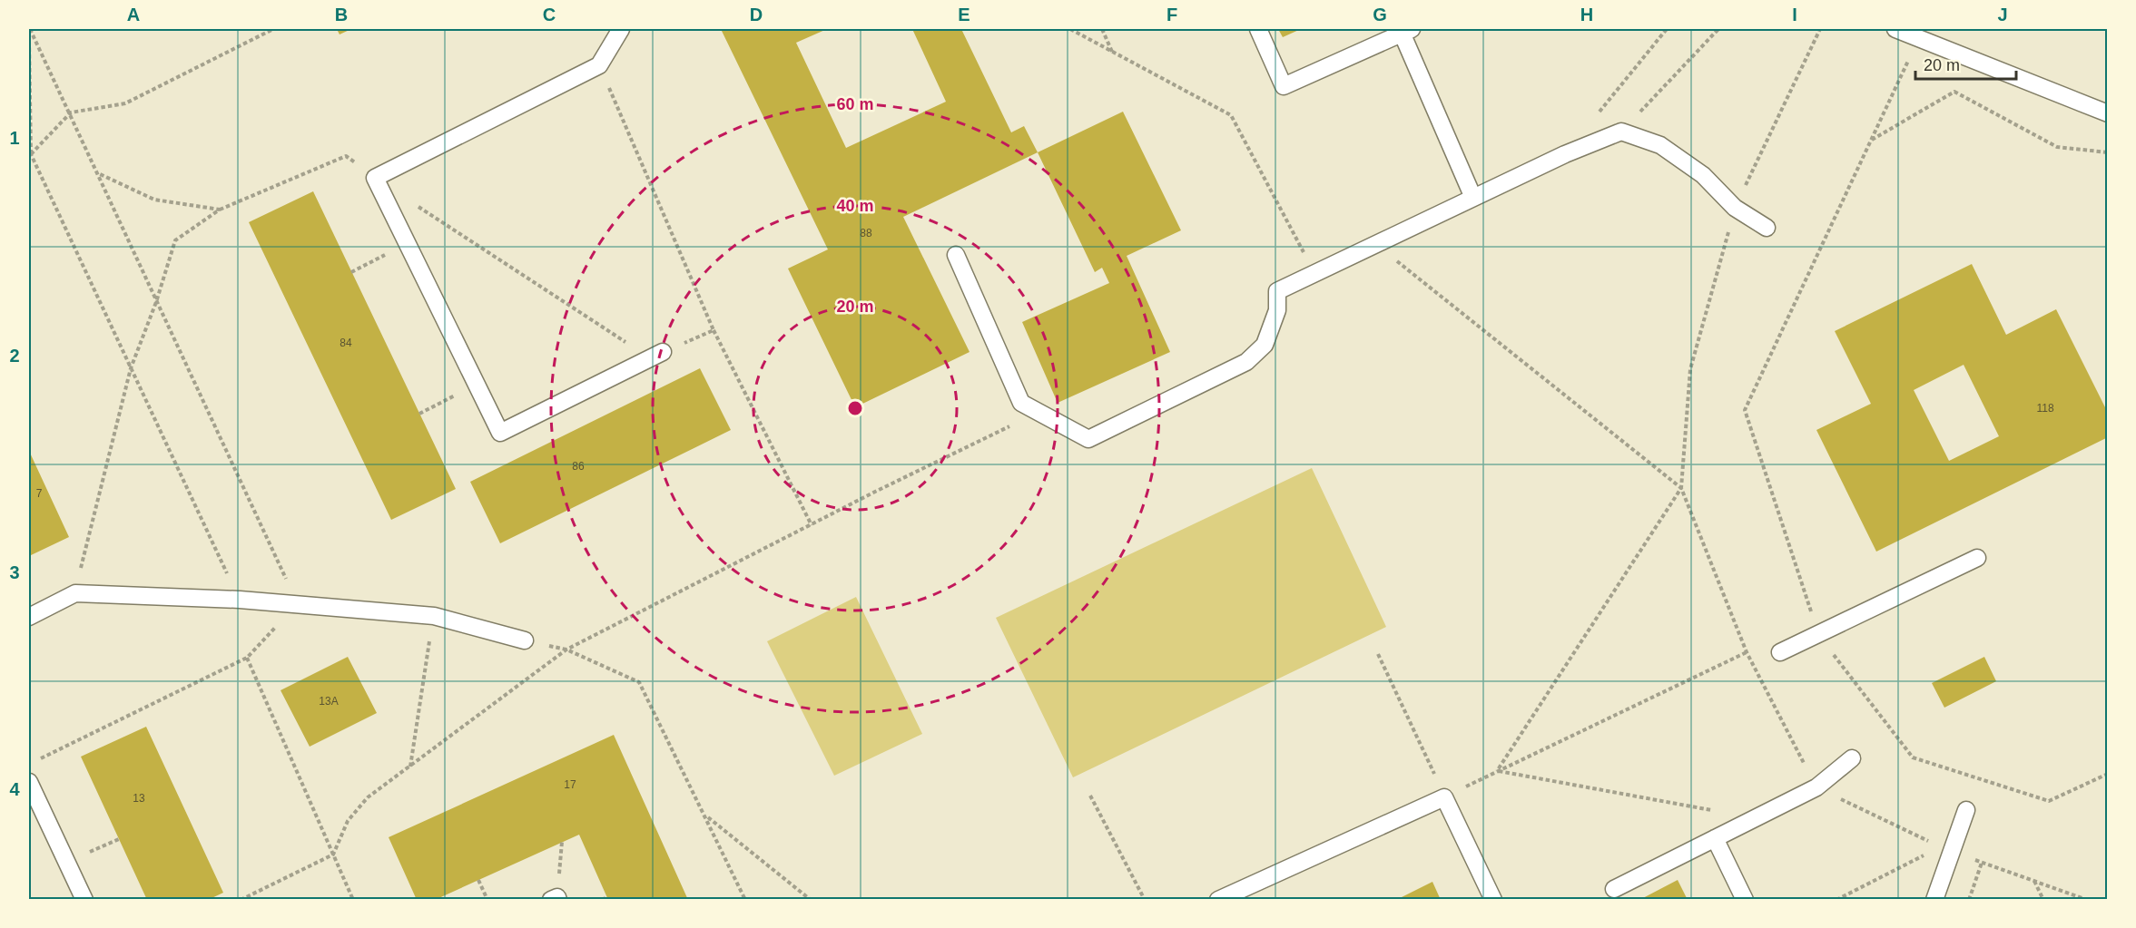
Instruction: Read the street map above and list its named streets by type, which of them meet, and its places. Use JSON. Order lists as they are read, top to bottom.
{
  "house_numbers": [
    "88",
    "84",
    "118",
    "86",
    "7",
    "13А",
    "17",
    "13"
  ],
  "scale_bar": "20 m",
  "grid": {
    "columns": [
      "A",
      "B",
      "C",
      "D",
      "E",
      "F",
      "G",
      "H",
      "I",
      "J"
    ],
    "rows": [
      "1",
      "2",
      "3",
      "4"
    ]
  },
  "rings": ["60 m", "40 m", "20 m"]
}
